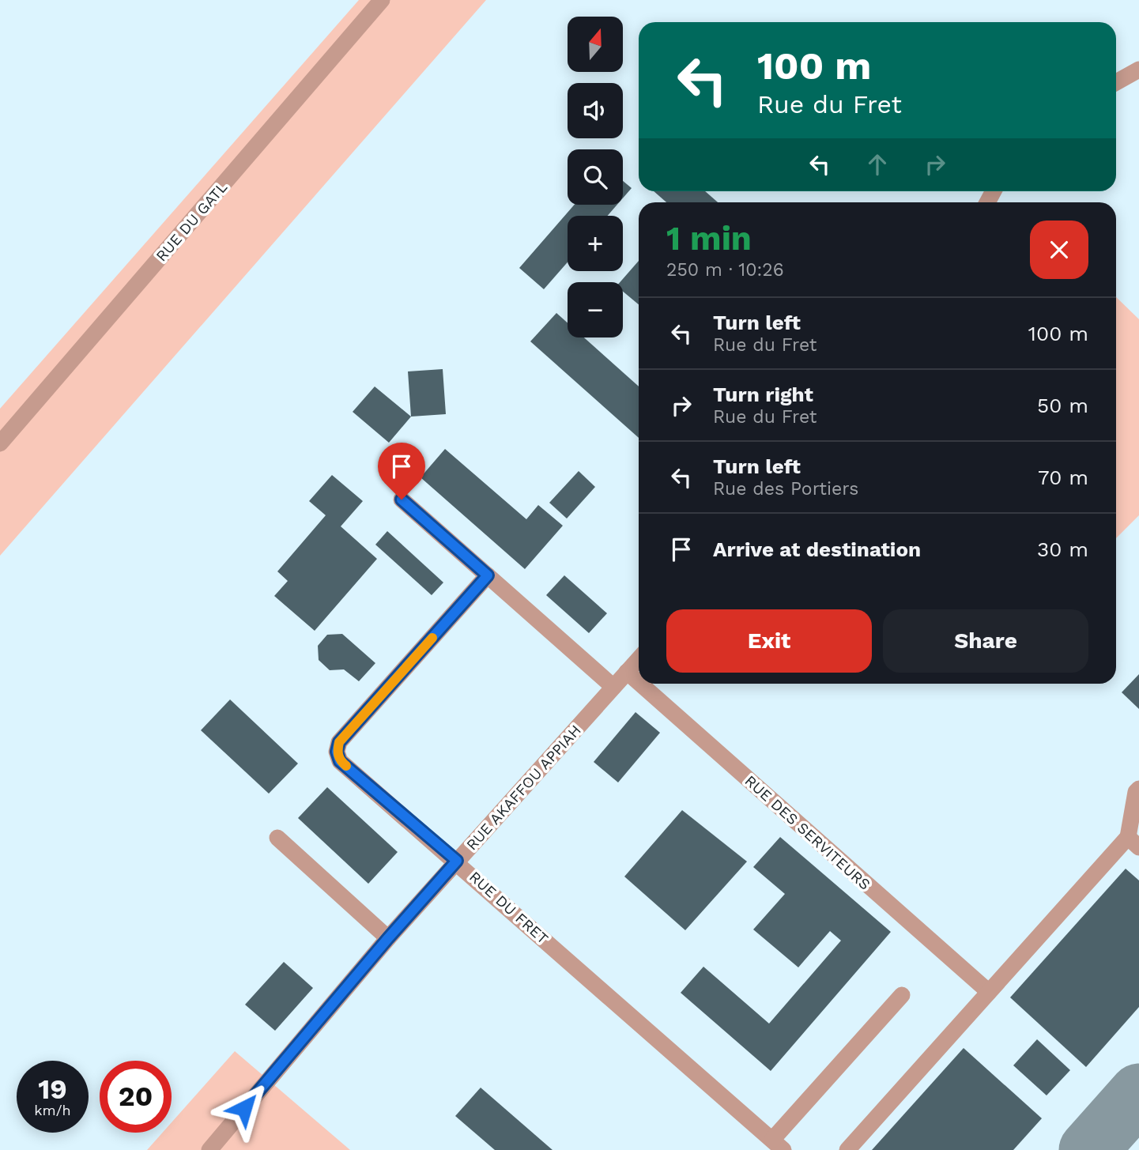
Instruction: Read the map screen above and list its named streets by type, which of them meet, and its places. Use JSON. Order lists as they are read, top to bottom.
{
  "streets": {
    "lane": [
      "RUE DU GATL",
      "RUE AKAFFOU APPIAH",
      "RUE DES SERVITEURS",
      "RUE DU FRET"
    ]
  },
  "crossings": [
    ["RUE AKAFFOU APPIAH", "RUE DES SERVITEURS"],
    ["RUE AKAFFOU APPIAH", "RUE DU FRET"]
  ],
  "north": "top",
  "page": {
    "map_buttons": ["+", "−"],
    "turn": ["100 m", "Rue du Fret"],
    "heading": ["1 min", "250 m · 10:26"],
    "list": [
      {
        "name": "Turn left",
        "note": "Rue du Fret",
        "value": "100 m"
      },
      {
        "name": "Turn right",
        "note": "Rue du Fret",
        "value": "50 m"
      },
      {
        "name": "Turn left",
        "note": "Rue des Portiers",
        "value": "70 m"
      },
      {
        "name": "Arrive at destination",
        "value": "30 m"
      }
    ],
    "buttons": ["Exit", "Share"],
    "speed": "19 km/h",
    "limit": "20"
  }
}
